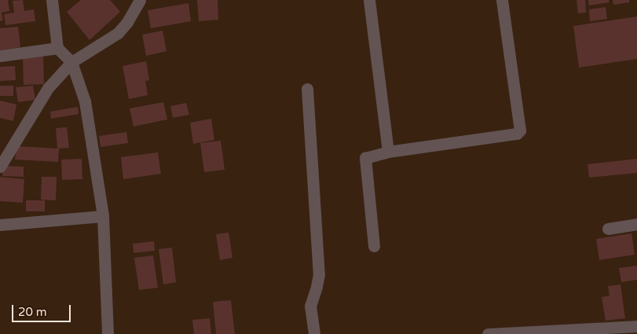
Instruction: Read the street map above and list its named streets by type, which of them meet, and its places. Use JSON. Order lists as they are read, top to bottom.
{
  "scale_bar": "20 m"
}
